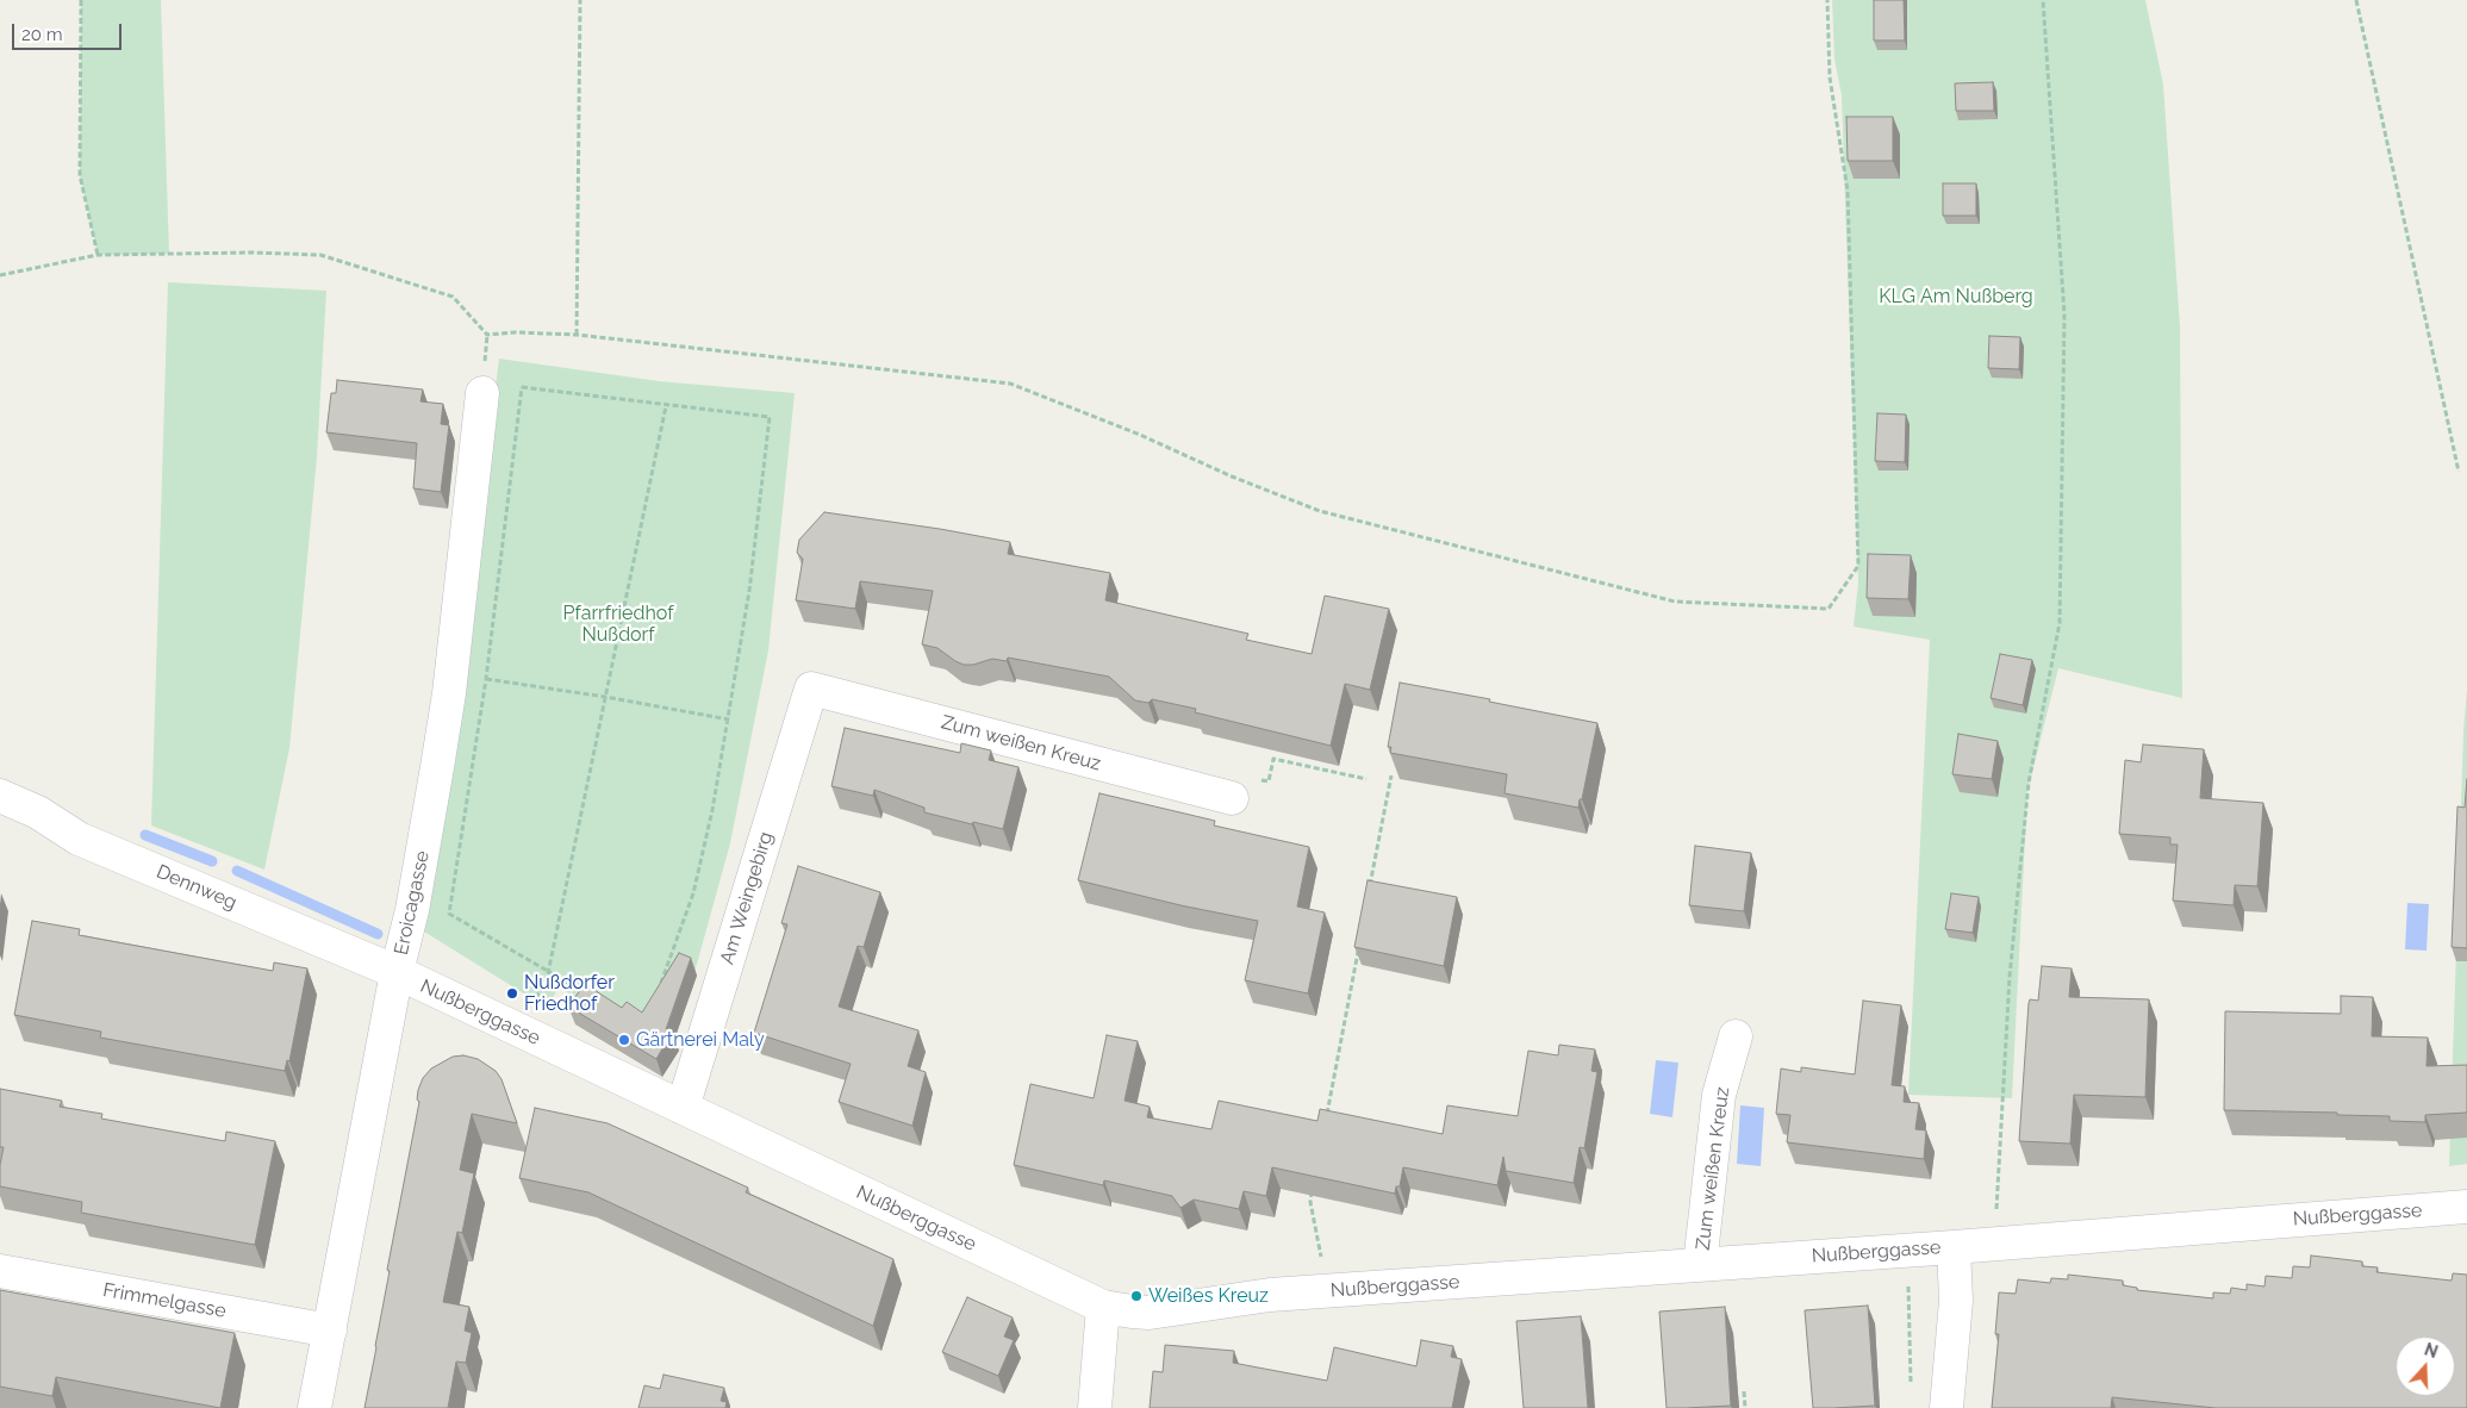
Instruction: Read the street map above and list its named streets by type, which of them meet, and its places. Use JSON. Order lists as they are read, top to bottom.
{
  "streets": {
    "street": [
      "Zum weißen Kreuz",
      "Dennweg",
      "Am Weingebirg",
      "Eroicagasse",
      "Nußberggasse",
      "Frimmelgasse"
    ]
  },
  "crossings": [
    ["Zum weißen Kreuz", "Am Weingebirg"],
    ["Zum weißen Kreuz", "Nußberggasse"],
    ["Dennweg", "Eroicagasse"],
    ["Dennweg", "Nußberggasse"],
    ["Am Weingebirg", "Nußberggasse"],
    ["Eroicagasse", "Nußberggasse"],
    ["Eroicagasse", "Frimmelgasse"]
  ],
  "parks": ["KLG Am Nußberg", "Pfarrfriedhof Nußdorf"],
  "places": ["Nußdorfer Friedhof", "Gärtnerei Maly", "Weißes Kreuz"],
  "scale_bar": "20 m",
  "north": "top"
}
